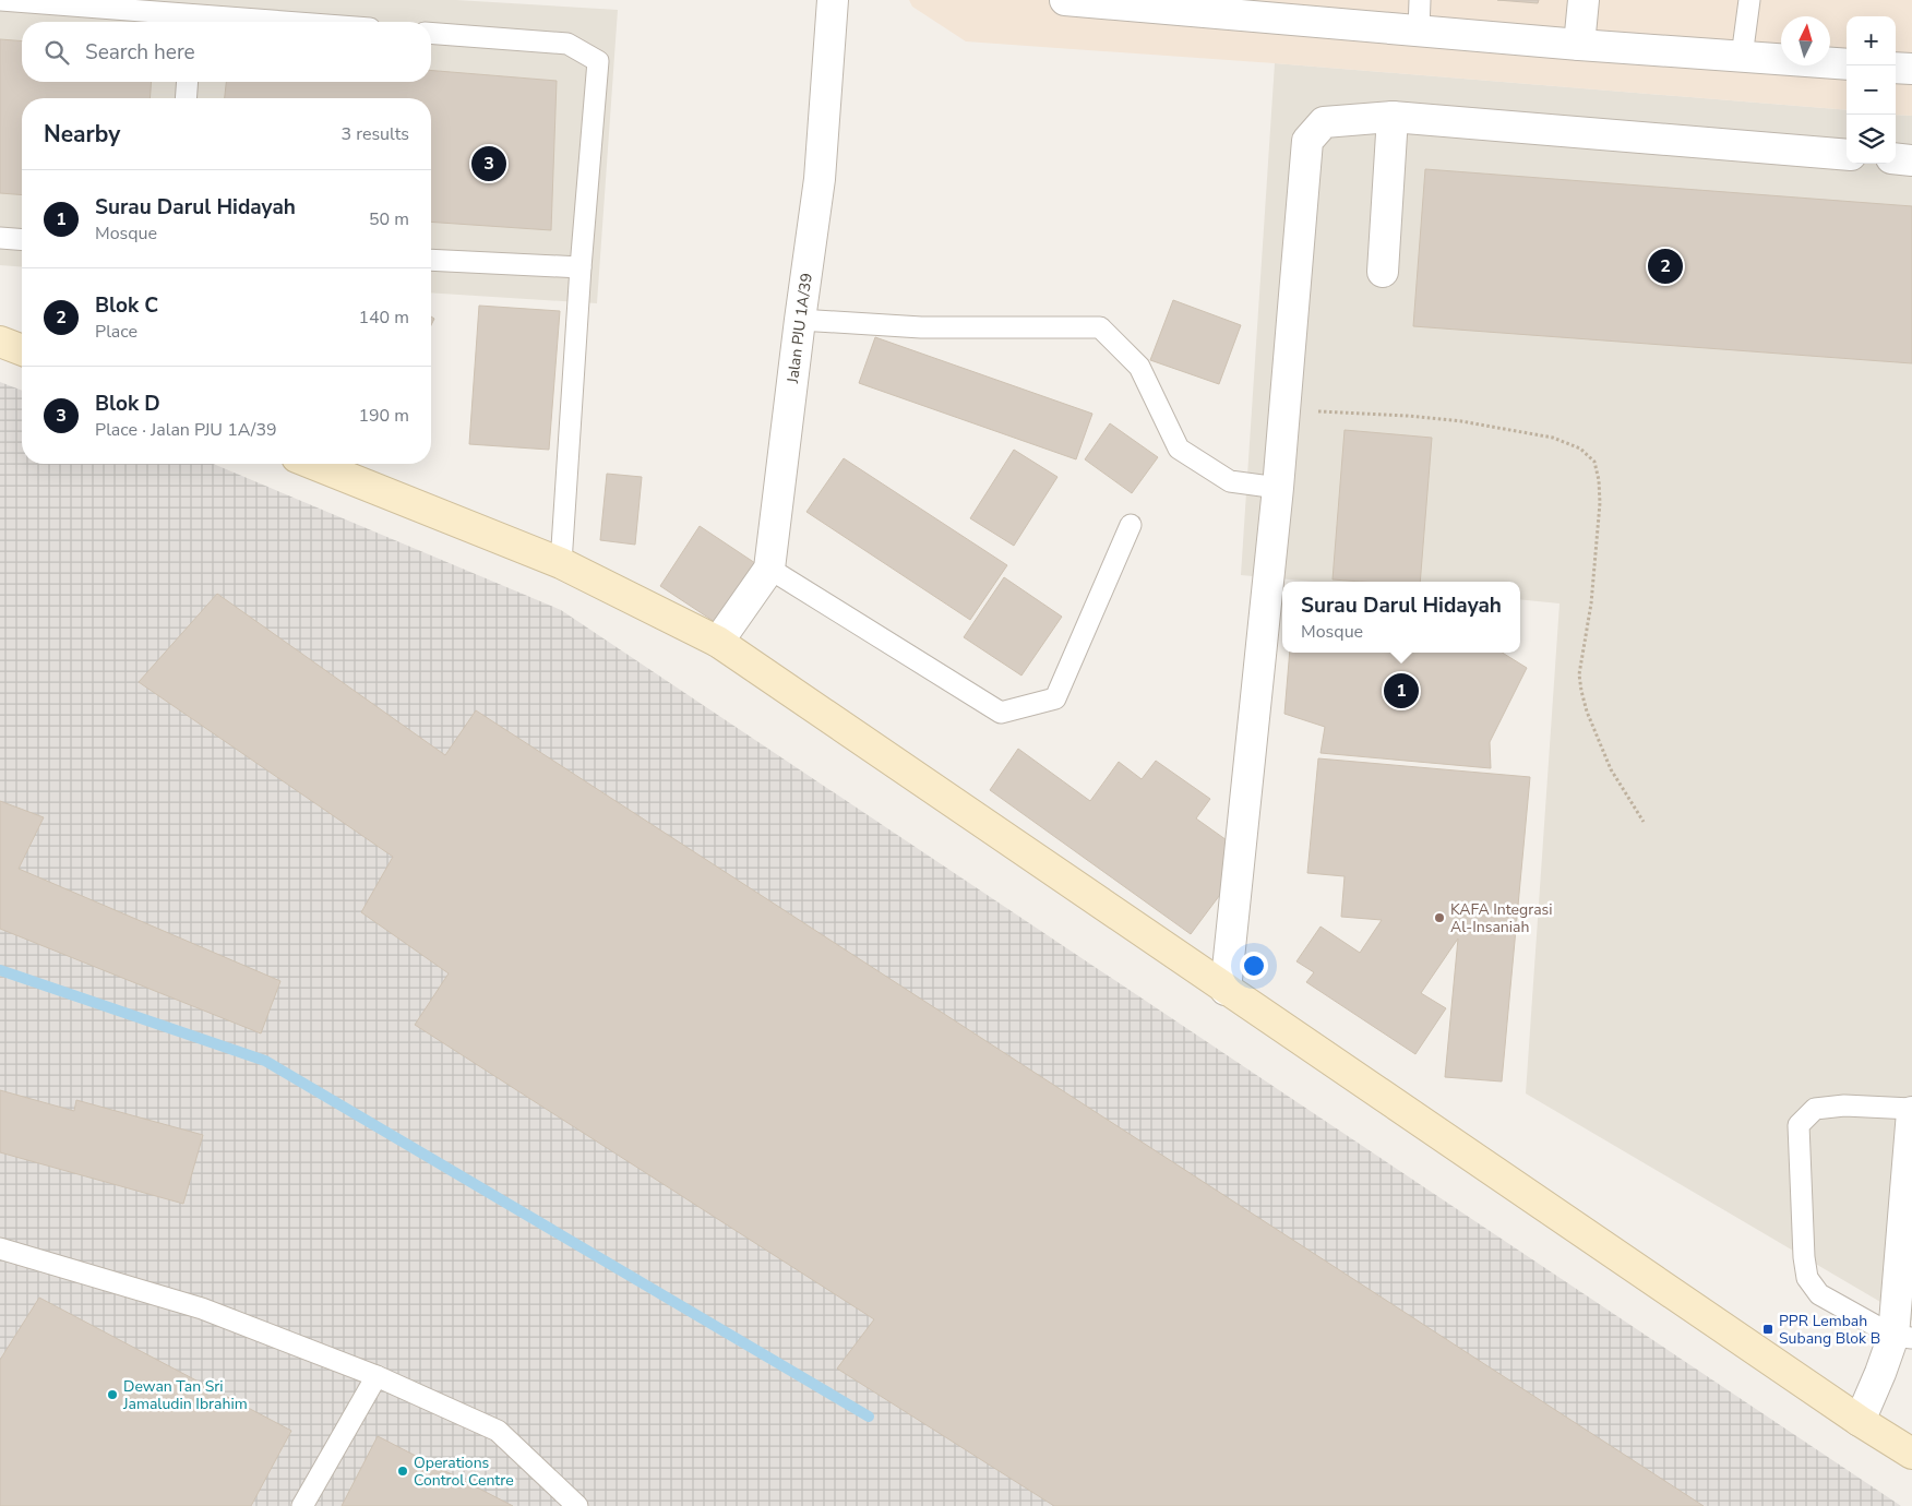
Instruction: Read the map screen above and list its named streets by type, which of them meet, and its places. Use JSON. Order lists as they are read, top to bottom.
{
  "streets": {
    "street": ["Jalan PJU 1A/39"]
  },
  "places": {
    "other": ["KAFA Integrasi Al-Insaniah", "Dewan Tan Sri Jamaludin Ibrahim", "Operations Control Centre"],
    "transit": ["PPR Lembah Subang Blok B"]
  },
  "north": "top",
  "page": {
    "map_buttons": ["+", "−"],
    "search": "Search here",
    "heading": ["Nearby", "3 results"],
    "pins": ["3", "2", "1"],
    "list": [
      {
        "mark": "1",
        "name": "Surau Darul Hidayah",
        "note": "Mosque",
        "value": "50 m"
      },
      {
        "mark": "2",
        "name": "Blok C",
        "note": "Place",
        "value": "140 m"
      },
      {
        "mark": "3",
        "name": "Blok D",
        "note": "Place · Jalan PJU 1A/39",
        "value": "190 m"
      }
    ],
    "popup": ["Surau Darul Hidayah", "Mosque"]
  }
}
